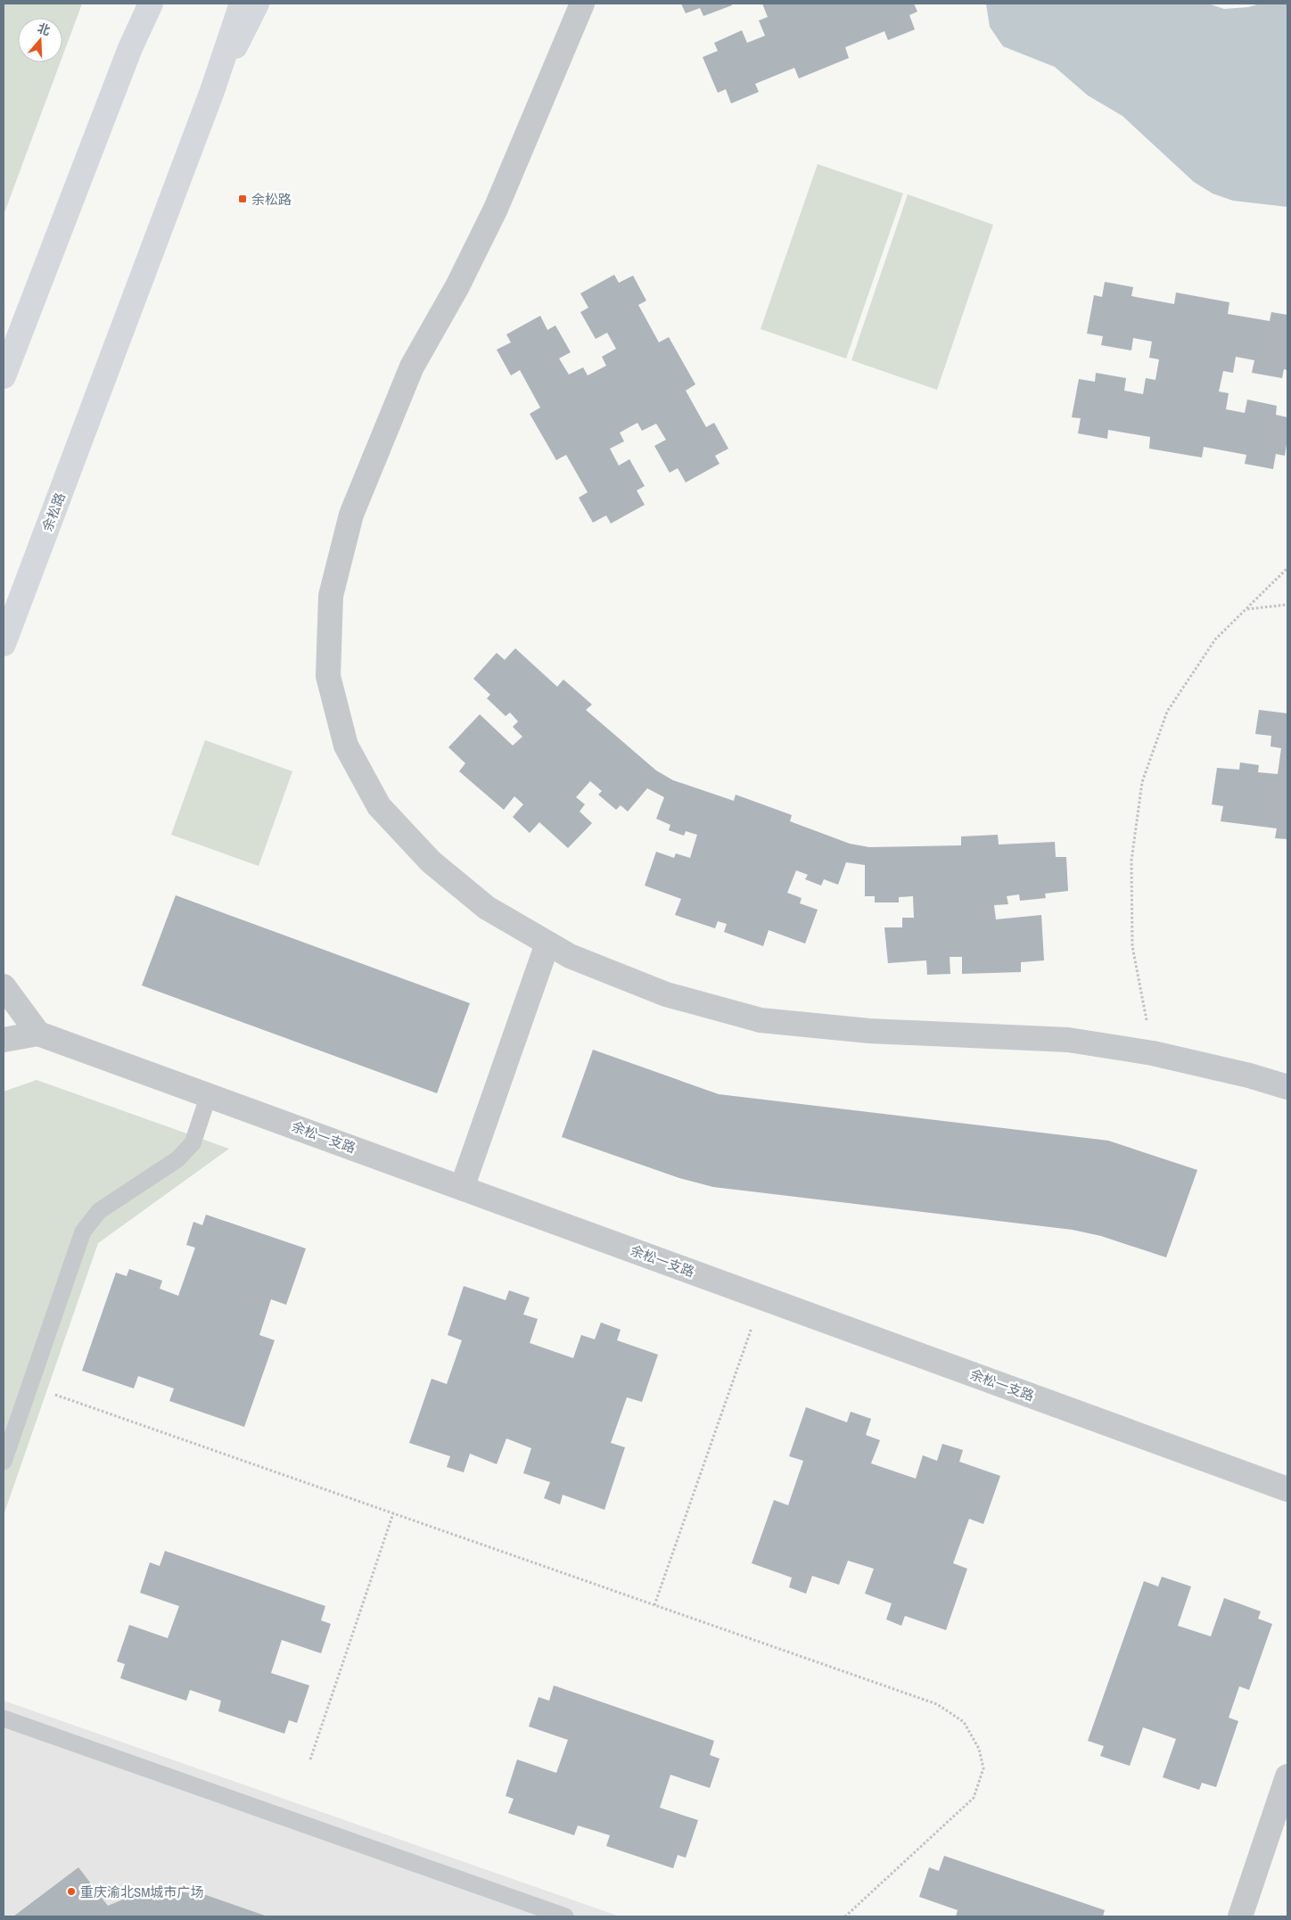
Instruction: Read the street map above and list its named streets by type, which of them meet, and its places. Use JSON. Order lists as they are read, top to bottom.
{
  "streets": {
    "main road": ["余松路"],
    "street": ["余松一支路"]
  },
  "places": {
    "transit": ["余松路"],
    "other": ["重庆渝北SM城市广场"]
  },
  "north": "top"
}
